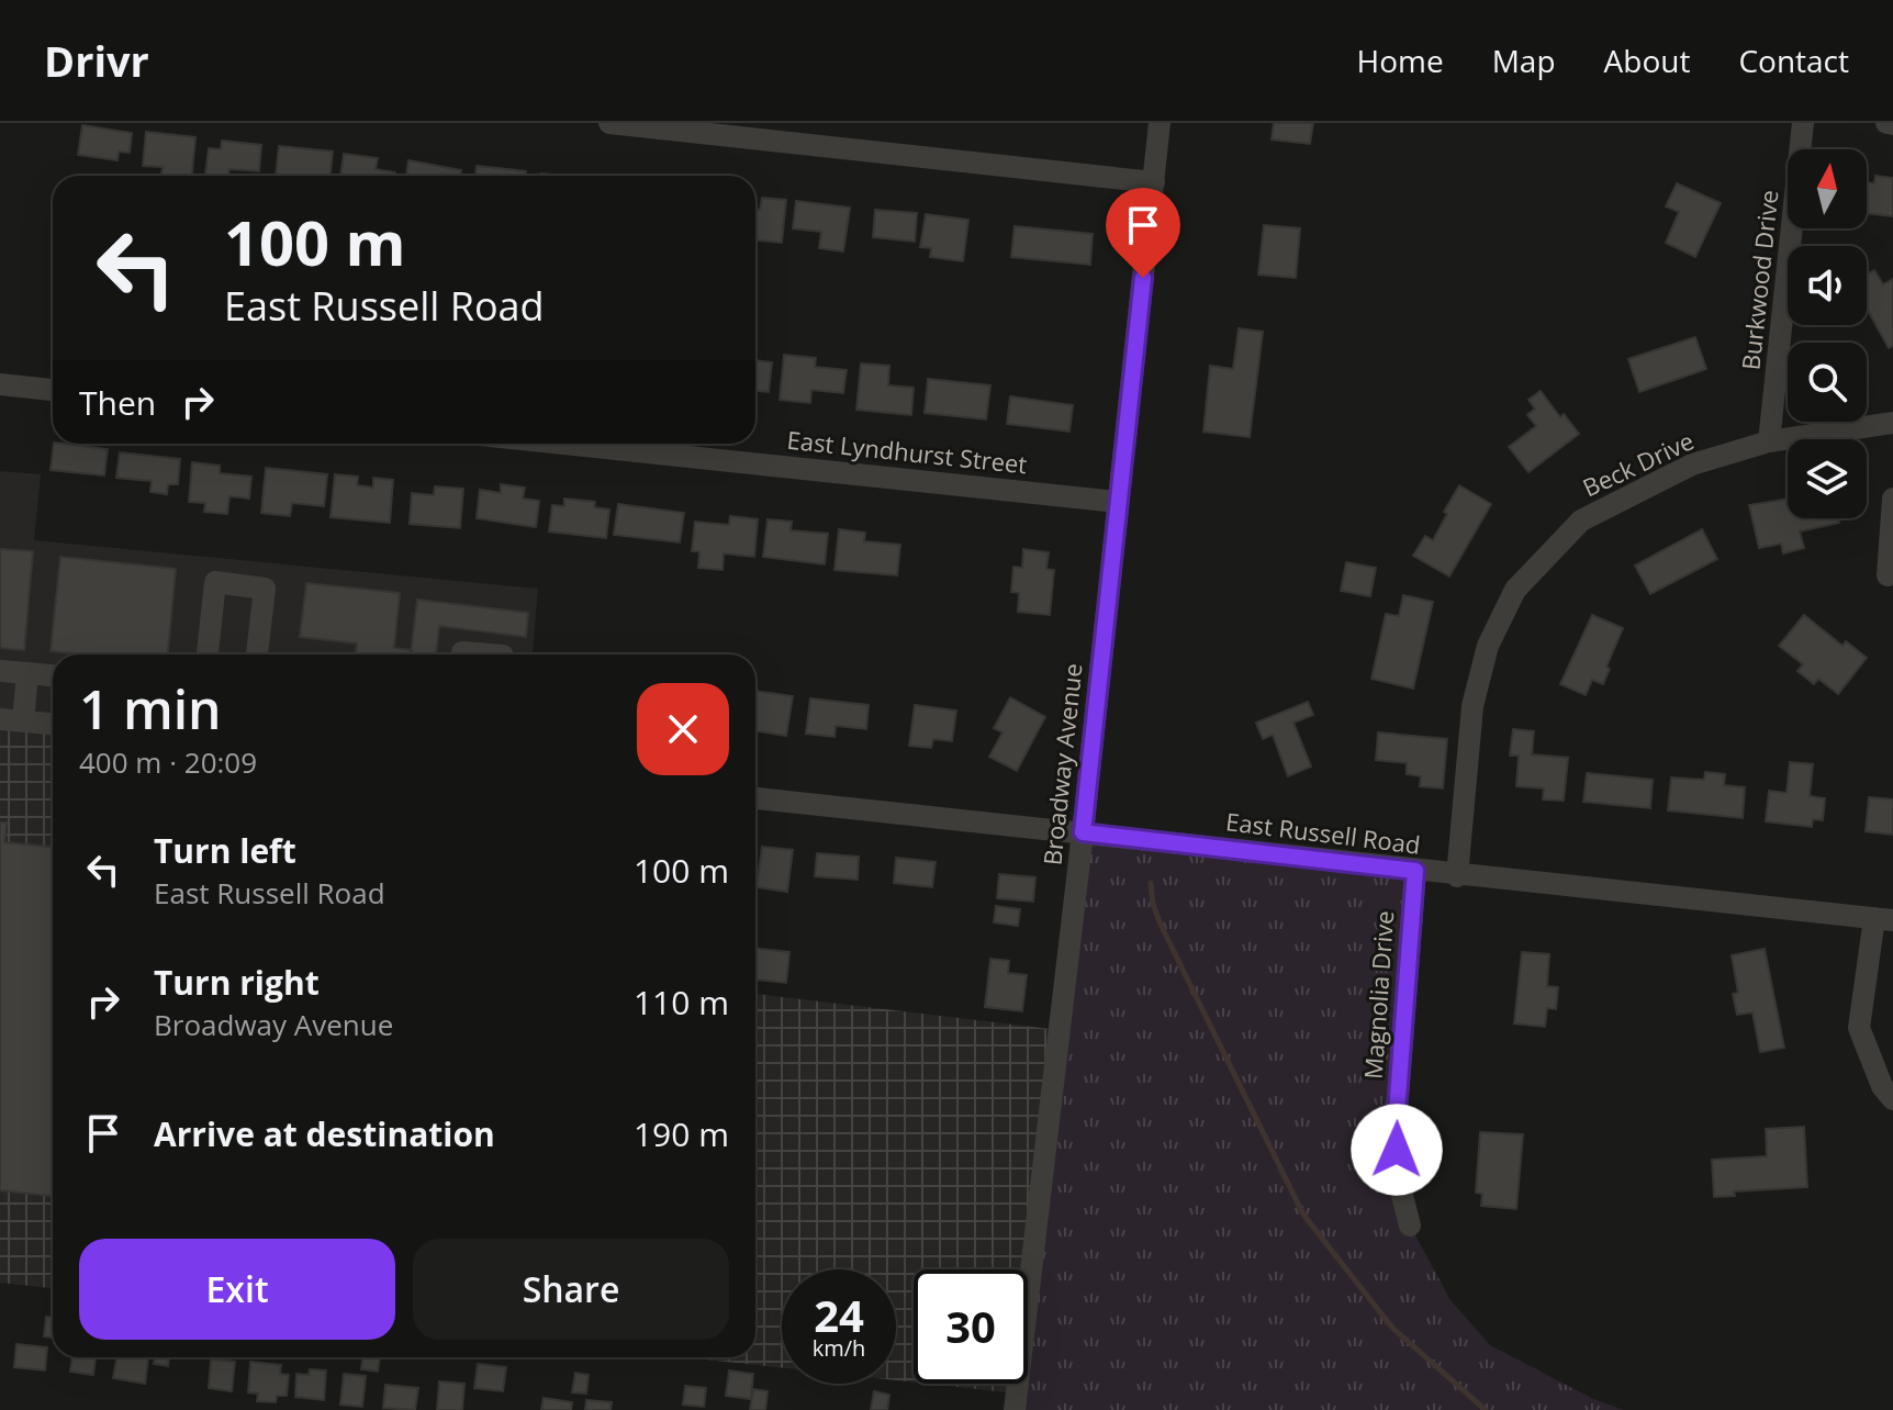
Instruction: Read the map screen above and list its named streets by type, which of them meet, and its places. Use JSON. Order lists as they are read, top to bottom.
{
  "streets": {
    "street": [
      "Burkwood Drive",
      "East Lyndhurst Street",
      "Beck Drive",
      "Broadway Avenue",
      "East Russell Road",
      "Magnolia Drive"
    ]
  },
  "crossings": [
    ["Burkwood Drive", "Beck Drive"],
    ["East Lyndhurst Street", "Broadway Avenue"],
    ["Beck Drive", "East Russell Road"],
    ["Broadway Avenue", "East Russell Road"],
    ["East Russell Road", "Magnolia Drive"]
  ],
  "north": "top",
  "page": {
    "header": "Drivr",
    "nav": [
      "Home",
      "Map",
      "About",
      "Contact"
    ],
    "turn": ["100 m", "East Russell Road"],
    "then": "Then",
    "heading": ["1 min", "400 m · 20:09"],
    "list": [
      {
        "name": "Turn left",
        "note": "East Russell Road",
        "value": "100 m"
      },
      {
        "name": "Turn right",
        "note": "Broadway Avenue",
        "value": "110 m"
      },
      {
        "name": "Arrive at destination",
        "value": "190 m"
      }
    ],
    "buttons": ["Exit", "Share"],
    "speed": "24 km/h",
    "limit": "30"
  }
}
